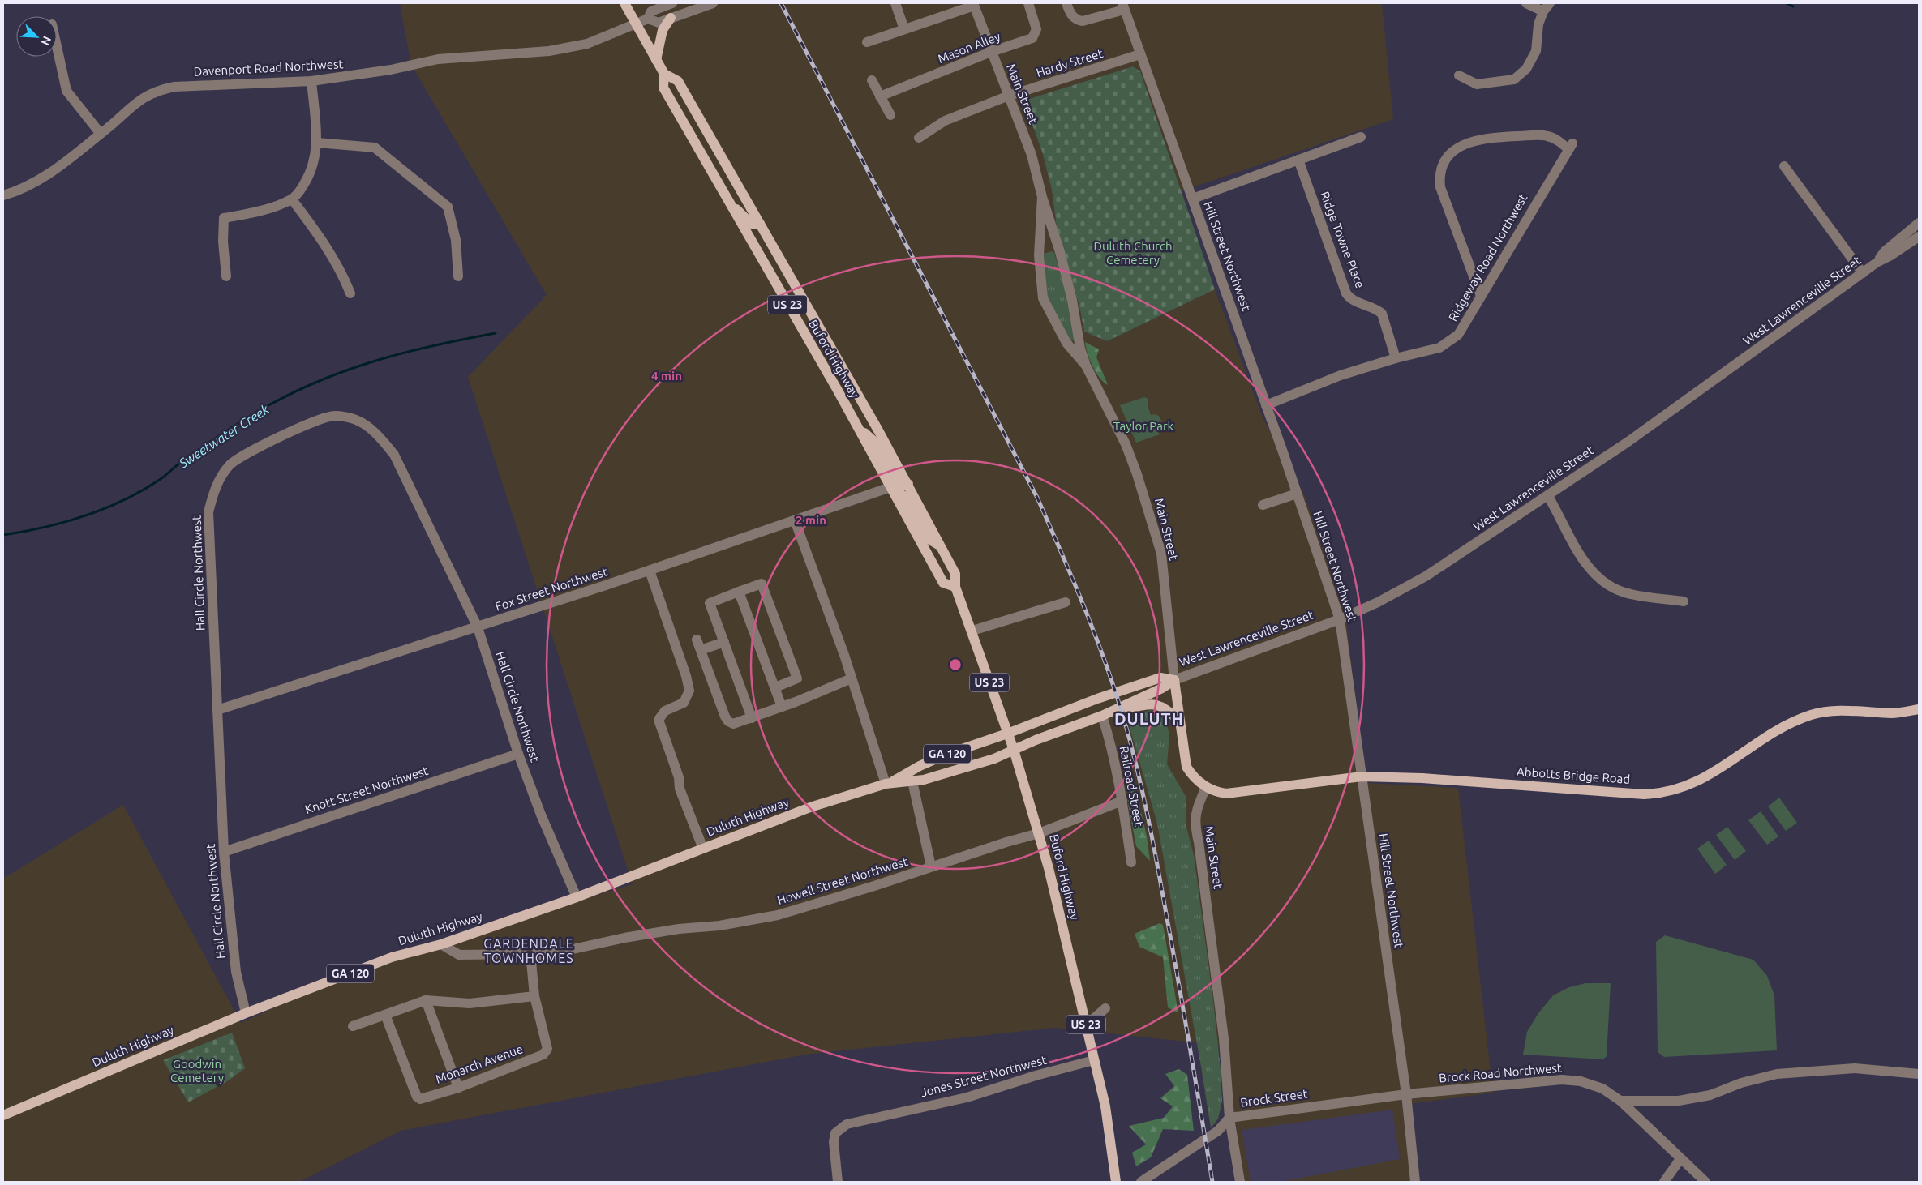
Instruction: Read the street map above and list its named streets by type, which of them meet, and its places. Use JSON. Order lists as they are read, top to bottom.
{
  "streets": {
    "main road": [
      "Main Street",
      "West Lawrenceville Street",
      "US 23",
      "Buford Highway",
      "GA 120",
      "Abbotts Bridge Road",
      "Duluth Highway"
    ],
    "street": [
      "Mason Alley",
      "Hardy Street",
      "Davenport Road Northwest",
      "Ridge Towne Place",
      "Hill Street Northwest",
      "Ridgeway Road Northwest",
      "Hall Circle Northwest",
      "Fox Street Northwest",
      "Railroad Street",
      "Knott Street Northwest",
      "Howell Street Northwest",
      "Monarch Avenue",
      "Brock Road Northwest",
      "Jones Street Northwest",
      "Brock Street"
    ]
  },
  "crossings": [
    ["Mason Alley", "Main Street"],
    ["Hardy Street", "Main Street"],
    ["Hardy Street", "Hill Street Northwest"],
    ["Davenport Road Northwest", "Buford Highway"],
    ["Main Street", "West Lawrenceville Street"],
    ["Main Street", "Abbotts Bridge Road"],
    ["Main Street", "Brock Street"],
    ["Ridge Towne Place", "Ridgeway Road Northwest"],
    ["Hill Street Northwest", "Ridgeway Road Northwest"],
    ["Hill Street Northwest", "West Lawrenceville Street"],
    ["Hill Street Northwest", "Abbotts Bridge Road"],
    ["Hill Street Northwest", "Brock Road Northwest"],
    ["Hill Street Northwest", "Brock Street"],
    ["West Lawrenceville Street", "Buford Highway"],
    ["West Lawrenceville Street", "Railroad Street"],
    ["West Lawrenceville Street", "Duluth Highway"],
    ["Buford Highway", "Fox Street Northwest"],
    ["Buford Highway", "Duluth Highway"],
    ["Buford Highway", "Howell Street Northwest"],
    ["Buford Highway", "Jones Street Northwest"],
    ["Hall Circle Northwest", "Fox Street Northwest"],
    ["Hall Circle Northwest", "Knott Street Northwest"],
    ["Hall Circle Northwest", "Duluth Highway"],
    ["Railroad Street", "Howell Street Northwest"],
    ["Duluth Highway", "Howell Street Northwest"],
    ["Howell Street Northwest", "Monarch Avenue"],
    ["Brock Road Northwest", "Brock Street"]
  ],
  "districts": ["DULUTH", "GARDENDALE TOWNHOMES"],
  "water": ["Sweetwater Creek"],
  "parks": ["Duluth Church Cemetery", "Taylor Park", "Goodwin Cemetery"],
  "north": "bottom right",
  "rings": ["4 min", "2 min"]
}
